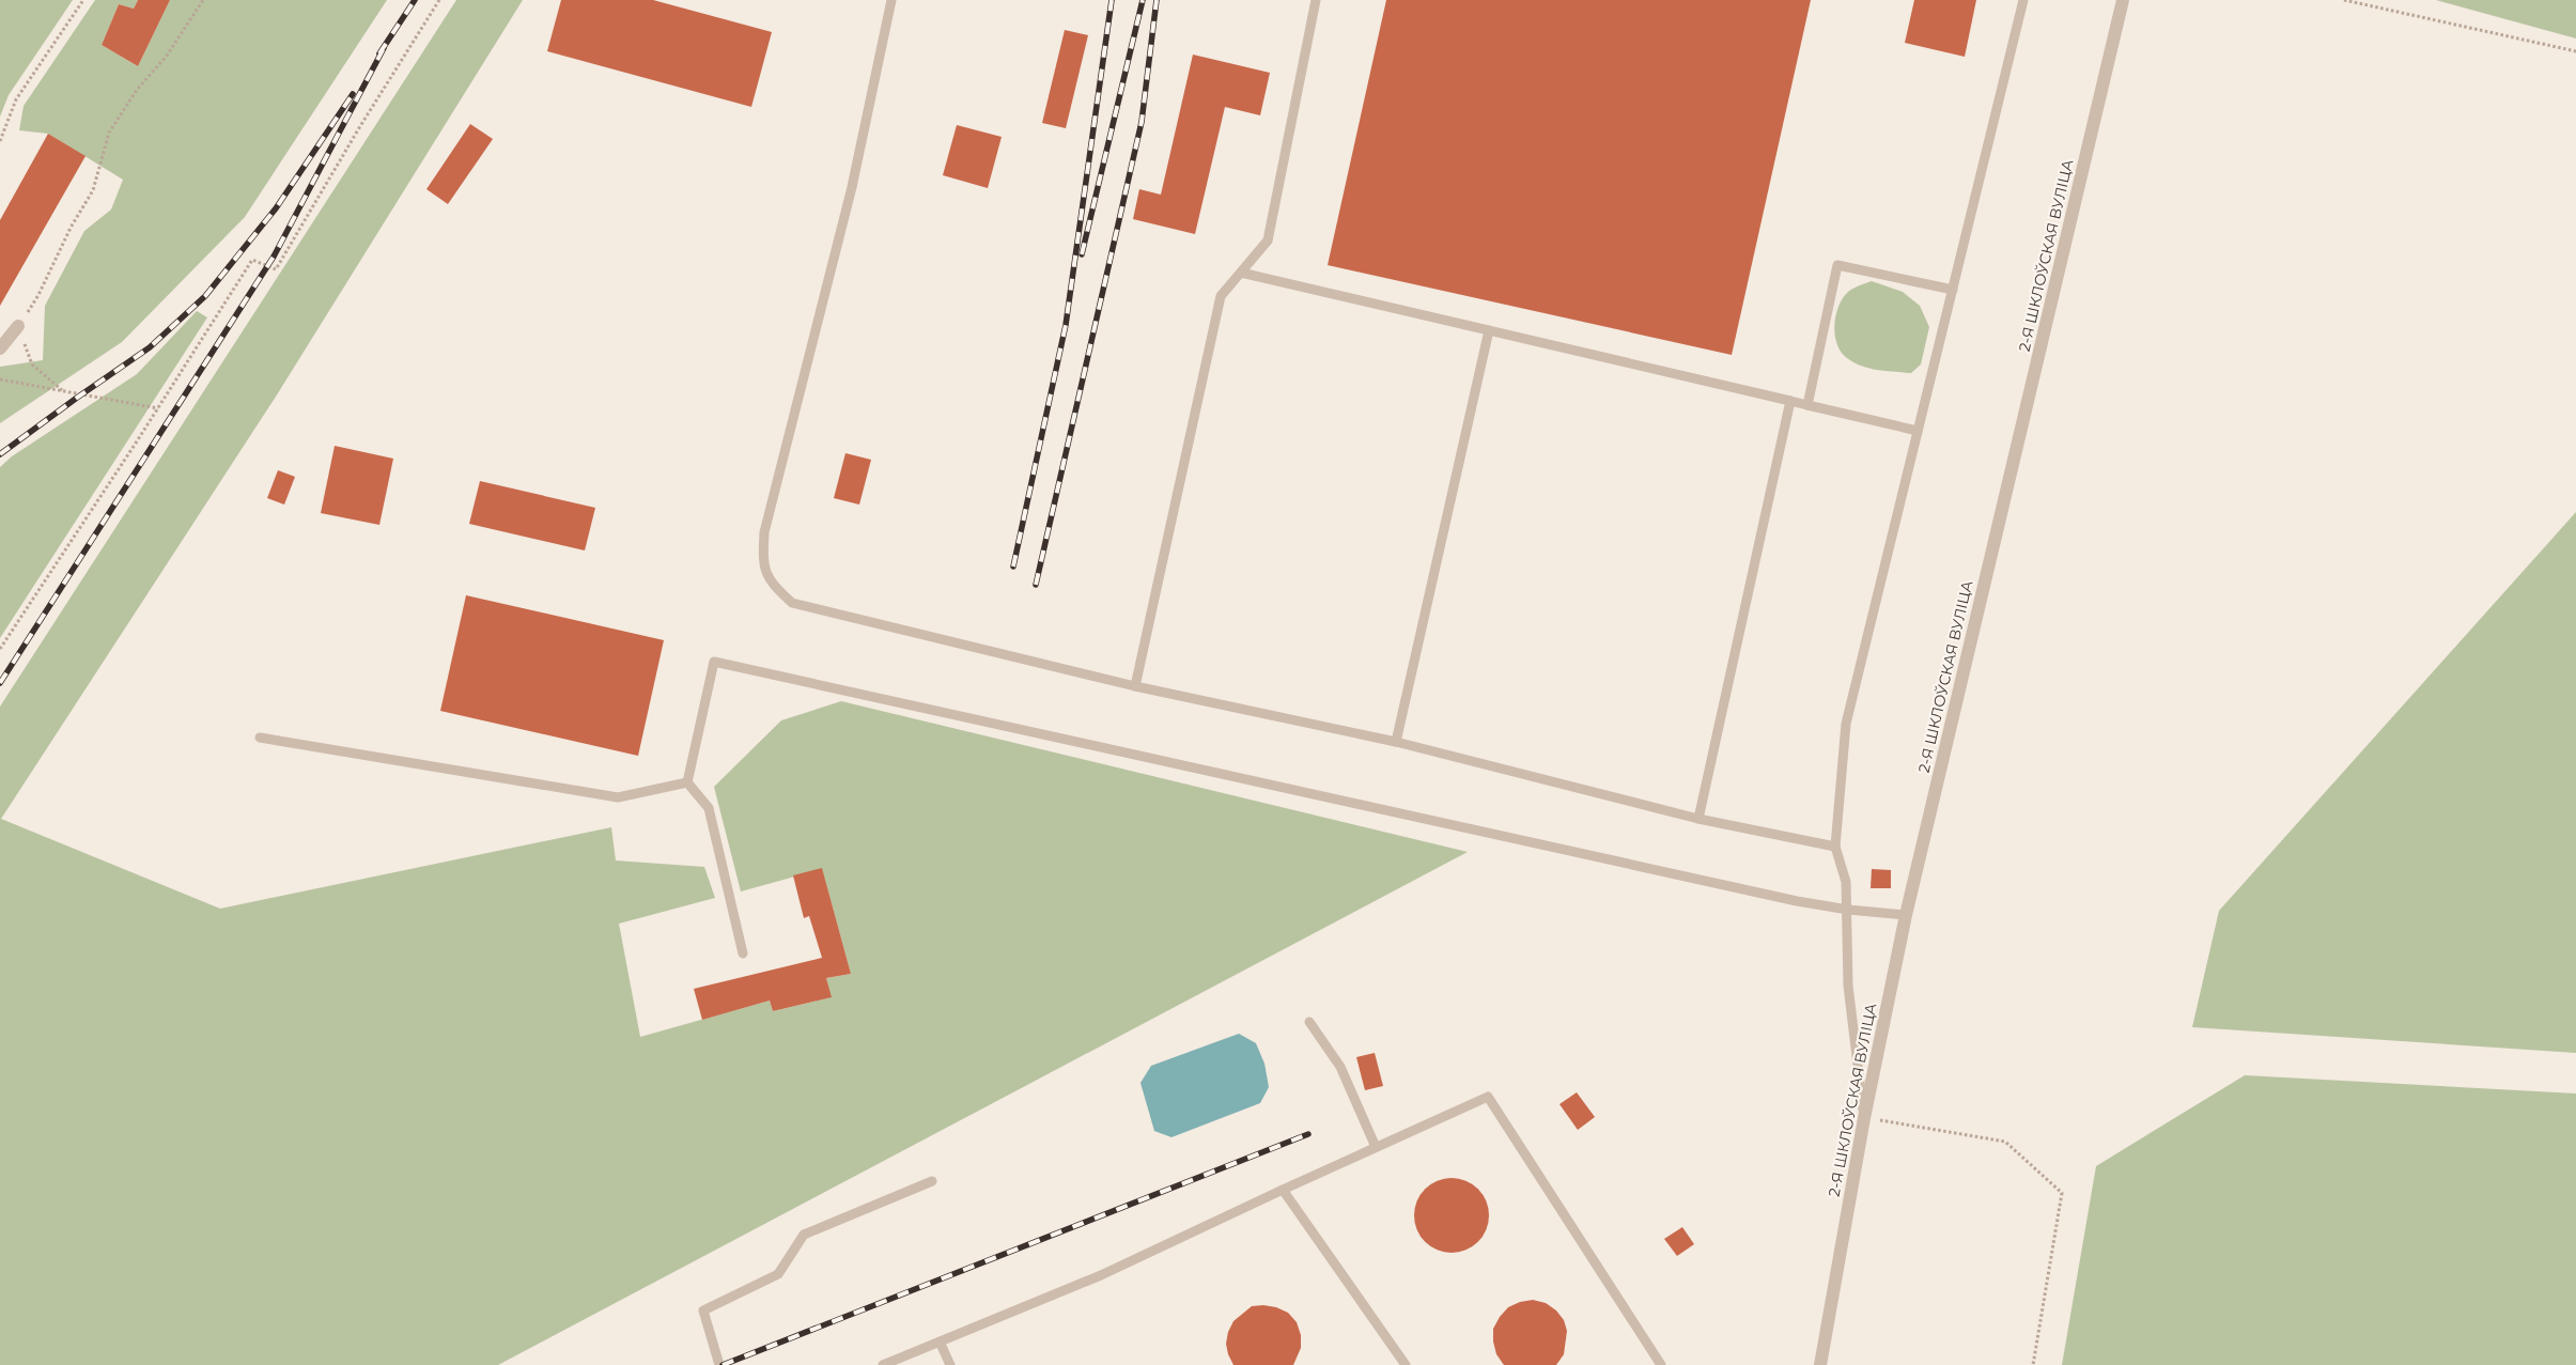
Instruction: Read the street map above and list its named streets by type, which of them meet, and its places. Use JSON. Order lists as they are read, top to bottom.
{
  "streets": {
    "street": ["2-Я ШКЛОЎСКАЯ ВУЛІЦА"]
  }
}
